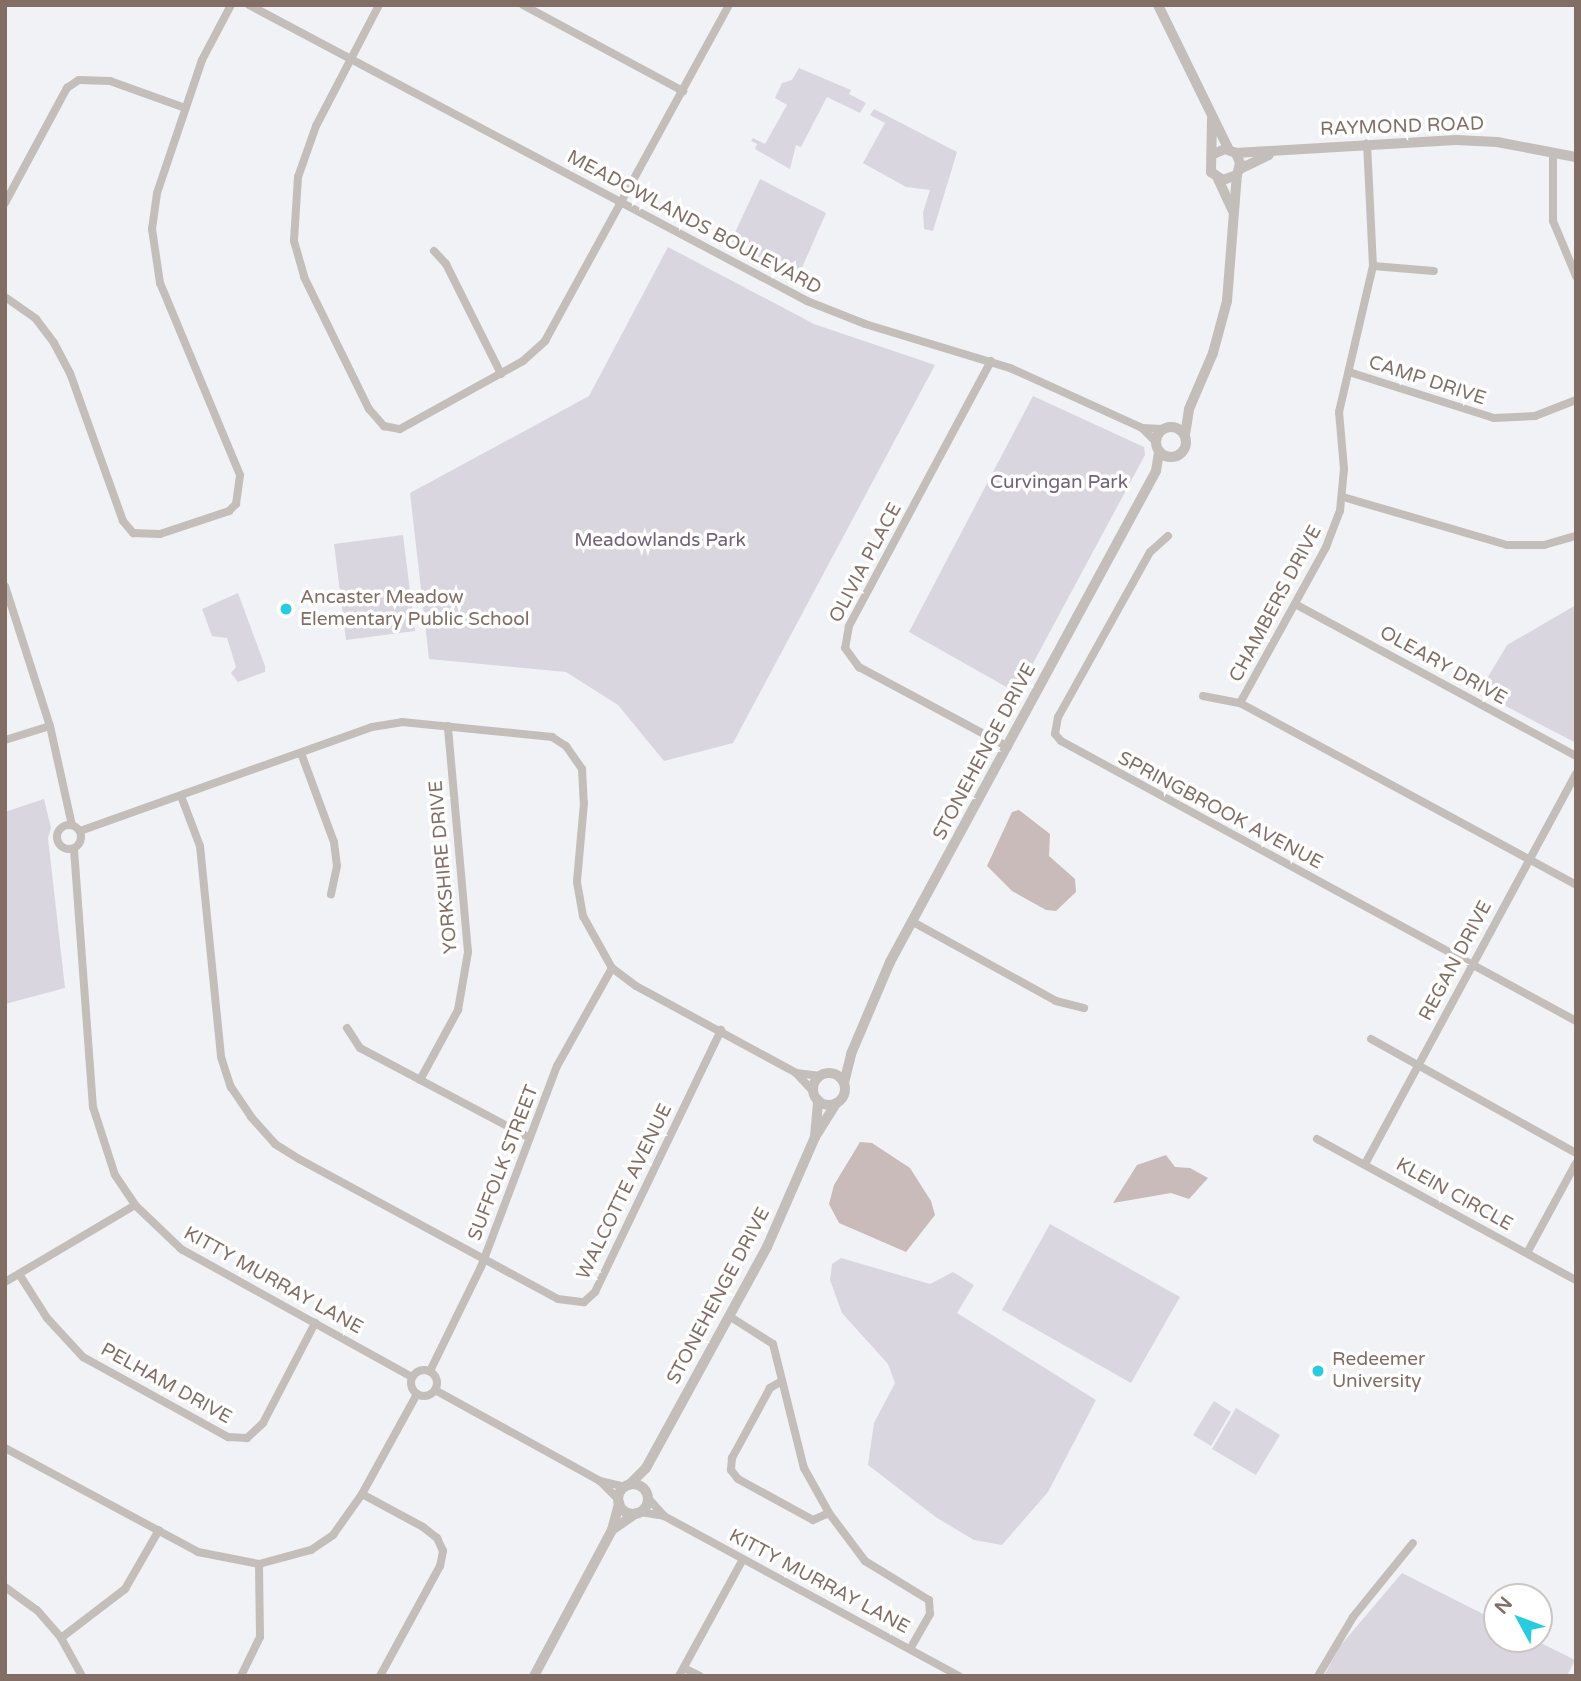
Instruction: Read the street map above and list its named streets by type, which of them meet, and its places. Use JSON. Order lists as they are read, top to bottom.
{
  "streets": {
    "street": [
      "RAYMOND ROAD",
      "MEADOWLANDS BOULEVARD",
      "CAMP DRIVE",
      "OLIVIA PLACE",
      "CHAMBERS DRIVE",
      "OLEARY DRIVE",
      "STONEHENGE DRIVE",
      "SPRINGBROOK AVENUE",
      "YORKSHIRE DRIVE",
      "REGAN DRIVE",
      "SUFFOLK STREET",
      "WALCOTTE AVENUE",
      "KLEIN CIRCLE",
      "KITTY MURRAY LANE",
      "PELHAM DRIVE"
    ]
  },
  "crossings": [
    ["RAYMOND ROAD", "CHAMBERS DRIVE"],
    ["MEADOWLANDS BOULEVARD", "OLIVIA PLACE"],
    ["MEADOWLANDS BOULEVARD", "STONEHENGE DRIVE"],
    ["CAMP DRIVE", "CHAMBERS DRIVE"],
    ["OLIVIA PLACE", "STONEHENGE DRIVE"],
    ["CHAMBERS DRIVE", "OLEARY DRIVE"],
    ["CHAMBERS DRIVE", "REGAN DRIVE"],
    ["SPRINGBROOK AVENUE", "REGAN DRIVE"],
    ["REGAN DRIVE", "KLEIN CIRCLE"],
    ["SUFFOLK STREET", "WALCOTTE AVENUE"],
    ["SUFFOLK STREET", "KITTY MURRAY LANE"],
    ["KITTY MURRAY LANE", "PELHAM DRIVE"]
  ],
  "parks": ["Curvingan Park", "Meadowlands Park"],
  "places": ["Ancaster Meadow Elementary Public School", "Redeemer University"],
  "north": "top left"
}
